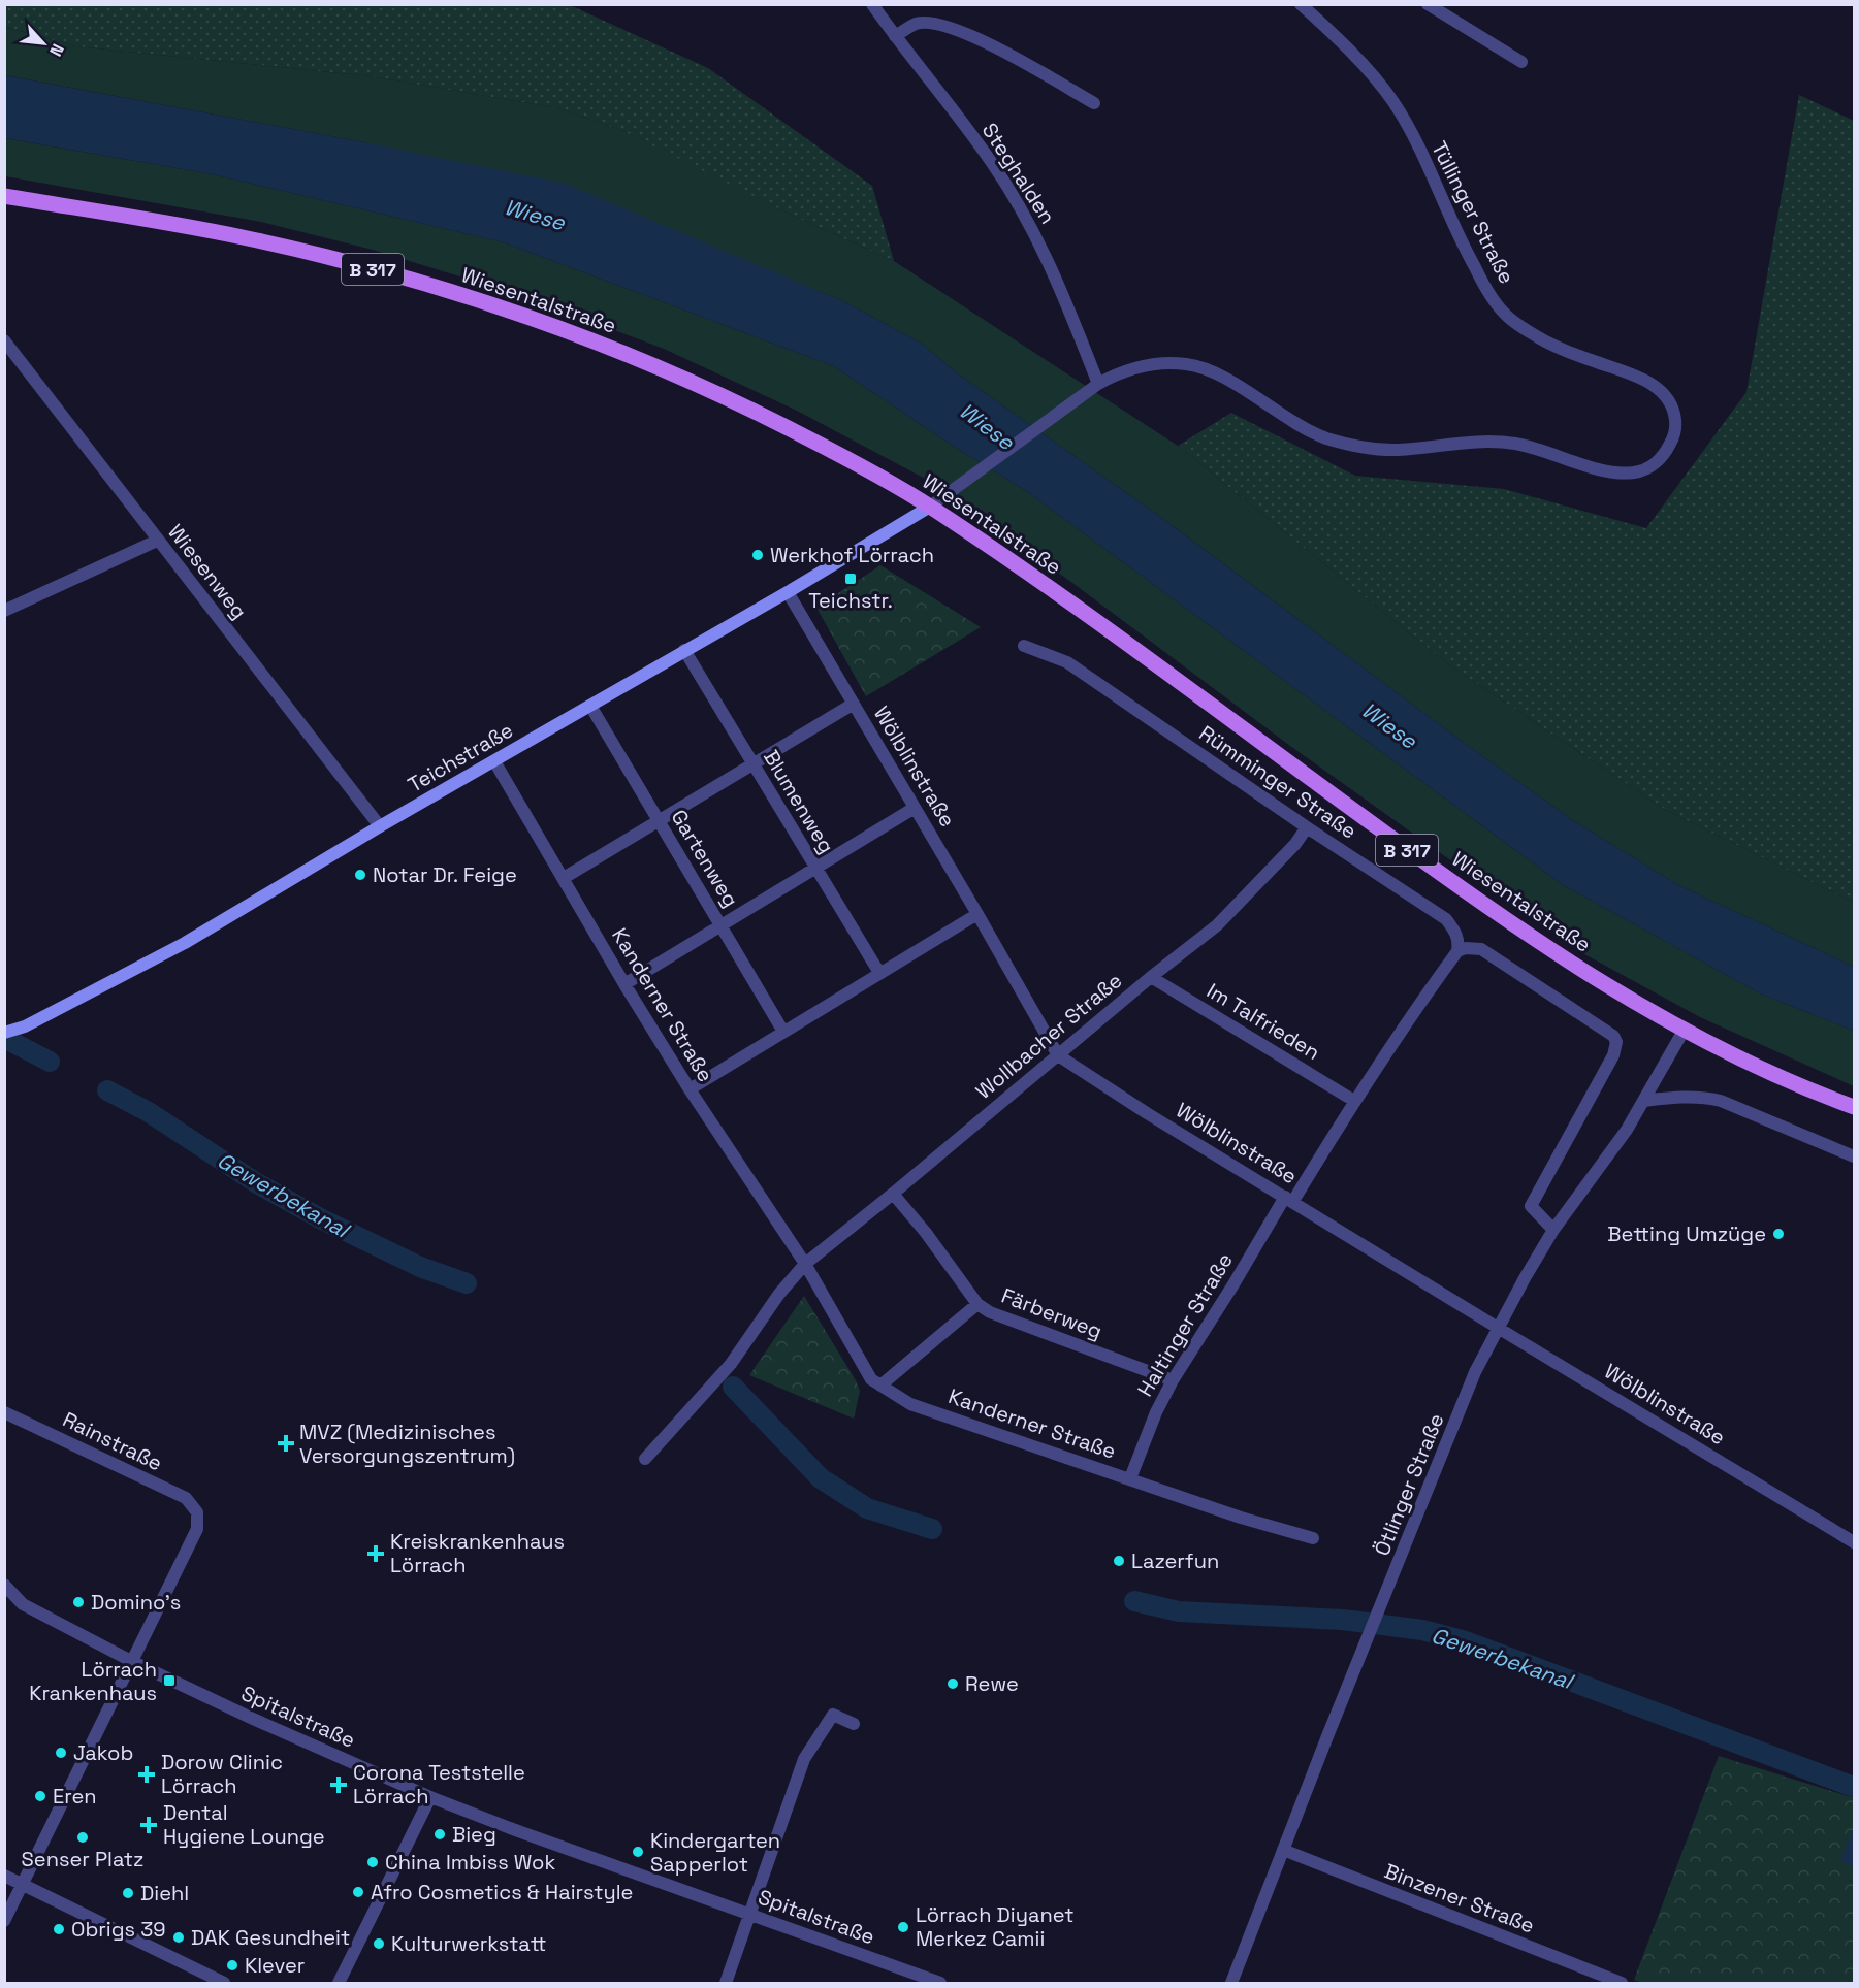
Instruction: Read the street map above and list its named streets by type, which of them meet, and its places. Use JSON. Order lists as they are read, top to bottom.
{
  "streets": {
    "main road": ["B 317", "Wiesentalstraße"],
    "street": [
      "Steghalden",
      "Tüllinger Straße",
      "Wiesenweg",
      "Teichstraße",
      "Wölblinstraße",
      "Rümminger Straße",
      "Blumenweg",
      "Gartenweg",
      "Kanderner Straße",
      "Im Talfrieden",
      "Wollbacher Straße",
      "Färberweg",
      "Haltinger Straße",
      "Rainstraße",
      "Ötlinger Straße",
      "Spitalstraße",
      "Binzener Straße"
    ]
  },
  "crossings": [
    ["Steghalden", "Tüllinger Straße"],
    ["Tüllinger Straße", "Wiesentalstraße"],
    ["Tüllinger Straße", "Teichstraße"],
    ["Wiesentalstraße", "Teichstraße"],
    ["Wiesentalstraße", "Ötlinger Straße"],
    ["Wiesenweg", "Teichstraße"],
    ["Teichstraße", "Wölblinstraße"],
    ["Teichstraße", "Blumenweg"],
    ["Teichstraße", "Gartenweg"],
    ["Teichstraße", "Kanderner Straße"],
    ["Wölblinstraße", "Wollbacher Straße"],
    ["Wölblinstraße", "Haltinger Straße"],
    ["Wölblinstraße", "Ötlinger Straße"],
    ["Rümminger Straße", "Wollbacher Straße"],
    ["Rümminger Straße", "Haltinger Straße"],
    ["Kanderner Straße", "Wollbacher Straße"],
    ["Kanderner Straße", "Haltinger Straße"],
    ["Im Talfrieden", "Wollbacher Straße"],
    ["Im Talfrieden", "Haltinger Straße"],
    ["Wollbacher Straße", "Färberweg"],
    ["Färberweg", "Haltinger Straße"],
    ["Rainstraße", "Spitalstraße"],
    ["Ötlinger Straße", "Binzener Straße"]
  ],
  "water": ["Wiese", "Gewerbekanal"],
  "places": {
    "other": [
      "Werkhof Lörrach",
      "Notar Dr. Feige",
      "Betting Umzüge",
      "Lazerfun",
      "Domino's",
      "Rewe",
      "Jakob",
      "Eren",
      "Bieg",
      "Senser Platz",
      "Kindergarten Sapperlot",
      "China Imbiss Wok",
      "Afro Cosmetics & Hairstyle",
      "Diehl",
      "Lörrach Diyanet Merkez Camii",
      "Obrigs 39",
      "DAK Gesundheit",
      "Kulturwerkstatt",
      "Klever"
    ],
    "transit": ["Teichstr.", "Lörrach Krankenhaus"],
    "health": [
      "MVZ (Medizinisches Versorgungszentrum)",
      "Kreiskrankenhaus Lörrach",
      "Dorow Clinic Lörrach",
      "Corona Teststelle Lörrach",
      "Dental Hygiene Lounge"
    ]
  },
  "north": "bottom right"
}
